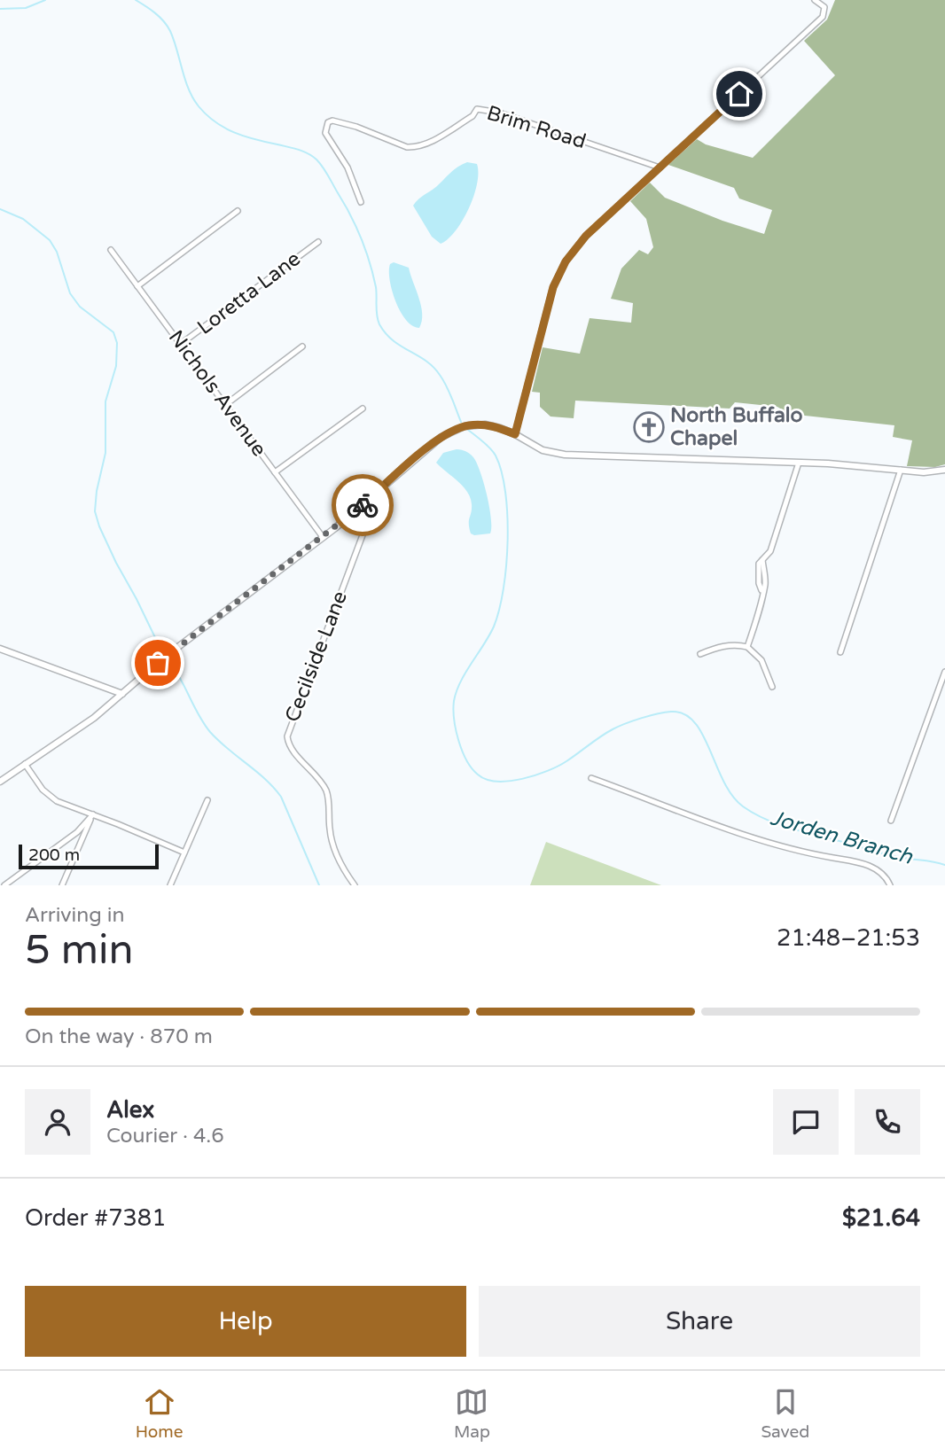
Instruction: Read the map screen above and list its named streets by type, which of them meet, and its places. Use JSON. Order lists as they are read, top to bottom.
{
  "streets": {
    "street": [
      "Brim Road",
      "Loretta Lane",
      "Nichols Avenue",
      "Cecilside Lane"
    ]
  },
  "crossings": [
    ["Loretta Lane", "Nichols Avenue"]
  ],
  "water": ["Jorden Branch"],
  "places": {
    "church": ["North Buffalo Chapel"]
  },
  "scale_bar": "200 m",
  "page": {
    "scale": "200 m",
    "heading": ["5 min", "Arriving in", "21:48–21:53"],
    "panel": [
      "Alex",
      "Courier · 4.6",
      "Order #7381",
      "$21.64"
    ],
    "bar": "On the way · 870 m",
    "buttons": ["Help", "Share"],
    "tabs": ["Home", "Map", "Saved"]
  }
}
